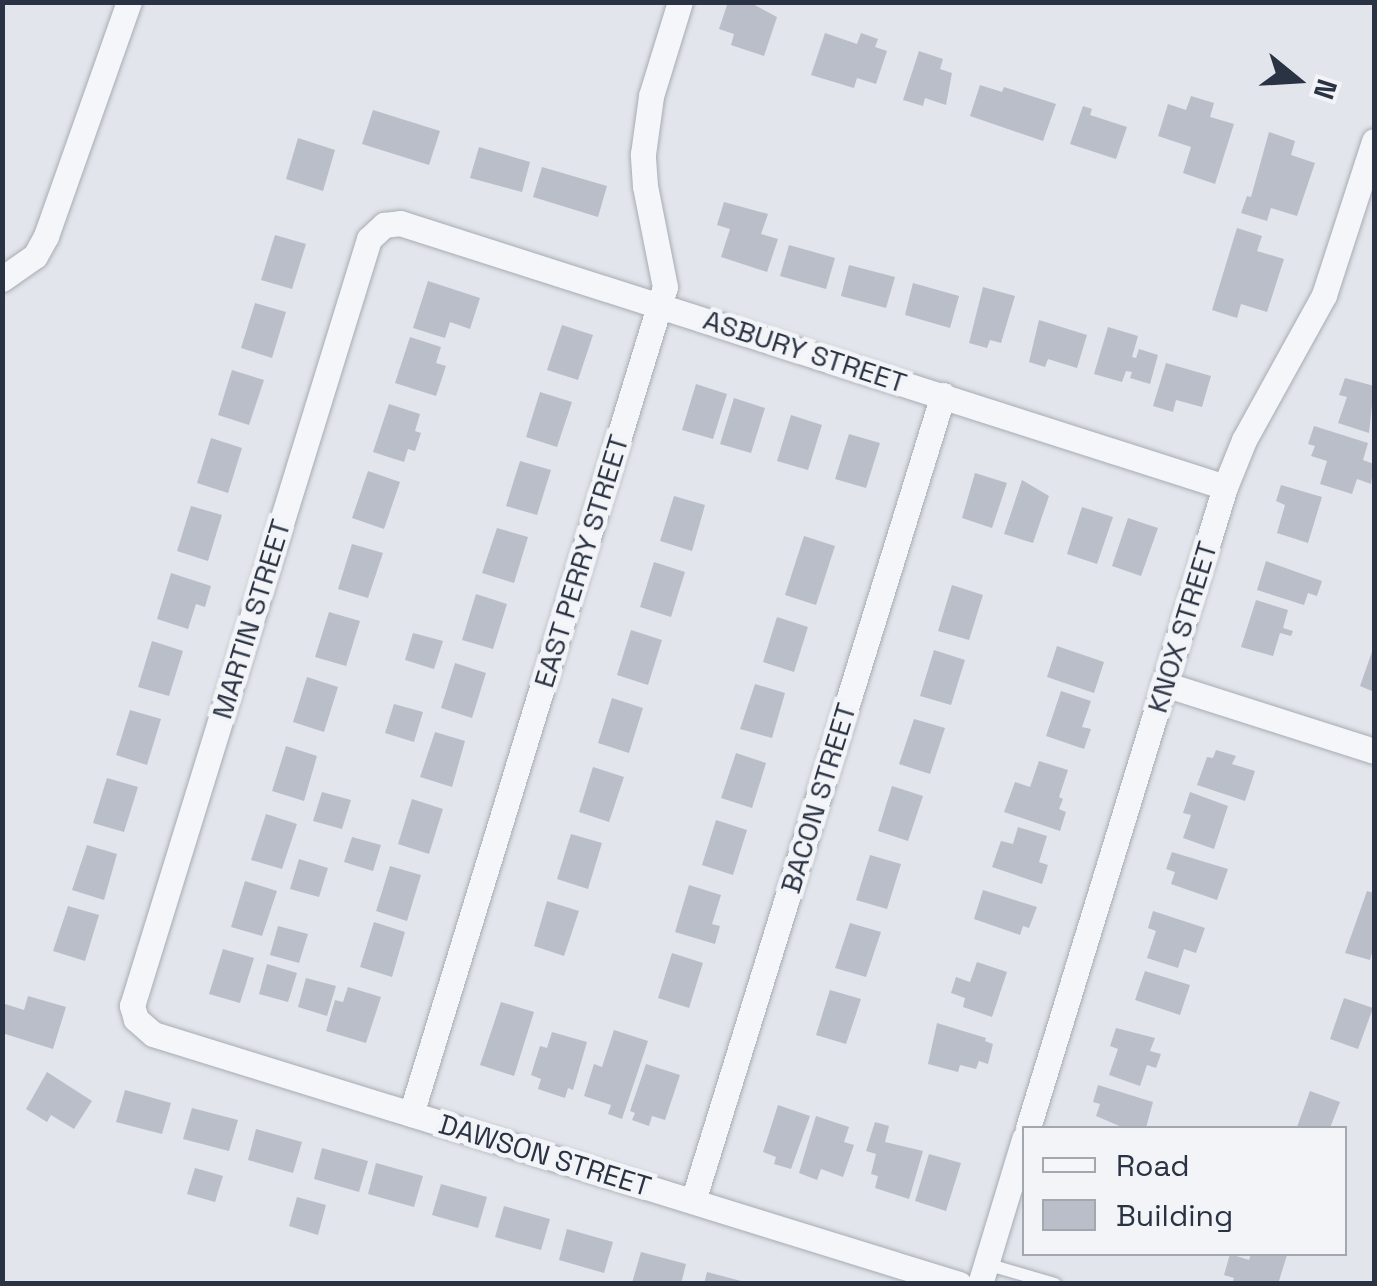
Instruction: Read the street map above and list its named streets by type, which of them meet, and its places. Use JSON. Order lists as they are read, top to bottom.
{
  "streets": {
    "street": [
      "ASBURY STREET",
      "EAST PERRY STREET",
      "MARTIN STREET",
      "KNOX STREET",
      "BACON STREET",
      "DAWSON STREET"
    ]
  },
  "crossings": [
    ["ASBURY STREET", "EAST PERRY STREET"],
    ["ASBURY STREET", "MARTIN STREET"],
    ["ASBURY STREET", "KNOX STREET"],
    ["ASBURY STREET", "BACON STREET"],
    ["EAST PERRY STREET", "DAWSON STREET"],
    ["MARTIN STREET", "DAWSON STREET"],
    ["BACON STREET", "DAWSON STREET"]
  ],
  "legend": ["Road", "Building"],
  "north": "right"
}
